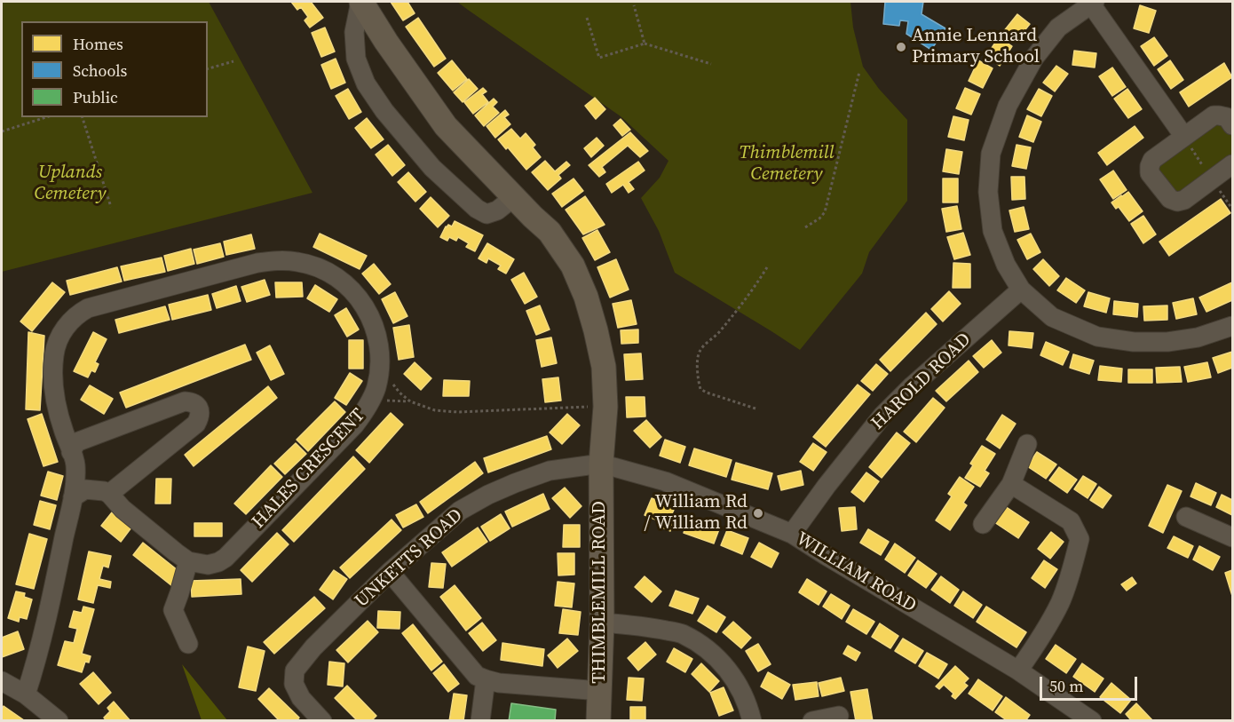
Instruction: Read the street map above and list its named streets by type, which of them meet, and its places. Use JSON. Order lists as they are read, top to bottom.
{
  "streets": {
    "main road": ["THIMBLEMILL ROAD"],
    "street": [
      "HAROLD ROAD",
      "HALES CRESCENT",
      "UNKETTS ROAD",
      "WILLIAM ROAD"
    ]
  },
  "crossings": [
    ["HAROLD ROAD", "WILLIAM ROAD"],
    ["UNKETTS ROAD", "WILLIAM ROAD"],
    ["UNKETTS ROAD", "THIMBLEMILL ROAD"],
    ["WILLIAM ROAD", "THIMBLEMILL ROAD"]
  ],
  "parks": ["Thimblemill Cemetery", "Uplands Cemetery"],
  "places": ["Annie Lennard Primary School", "William Rd / William Rd"],
  "legend": ["Homes", "Schools", "Public"],
  "scale_bar": "50 m"
}
